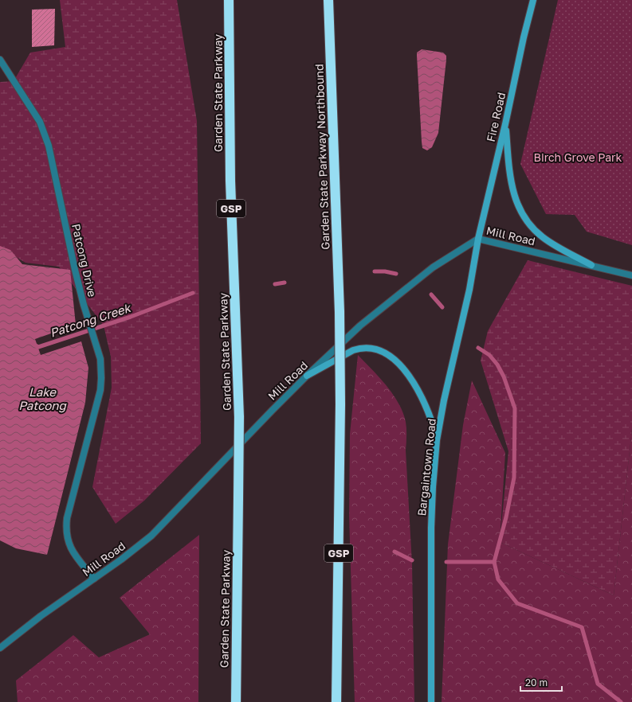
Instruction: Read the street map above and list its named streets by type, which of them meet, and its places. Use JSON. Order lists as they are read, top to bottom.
{
  "streets": {
    "highway": ["Garden State Parkway", "Garden State Parkway Northbound", "GSP"],
    "main road": ["Fire Road", "Bargaintown Road"],
    "street": ["Mill Road", "Patcong Drive"]
  },
  "crossings": [
    ["Fire Road", "Mill Road"],
    ["Fire Road", "Bargaintown Road"],
    ["Mill Road", "Patcong Drive"],
    ["Mill Road", "Bargaintown Road"]
  ],
  "water": ["Patcong Creek", "Lake Patcong"],
  "parks": ["Birch Grove Park"],
  "scale_bar": "20 m"
}
